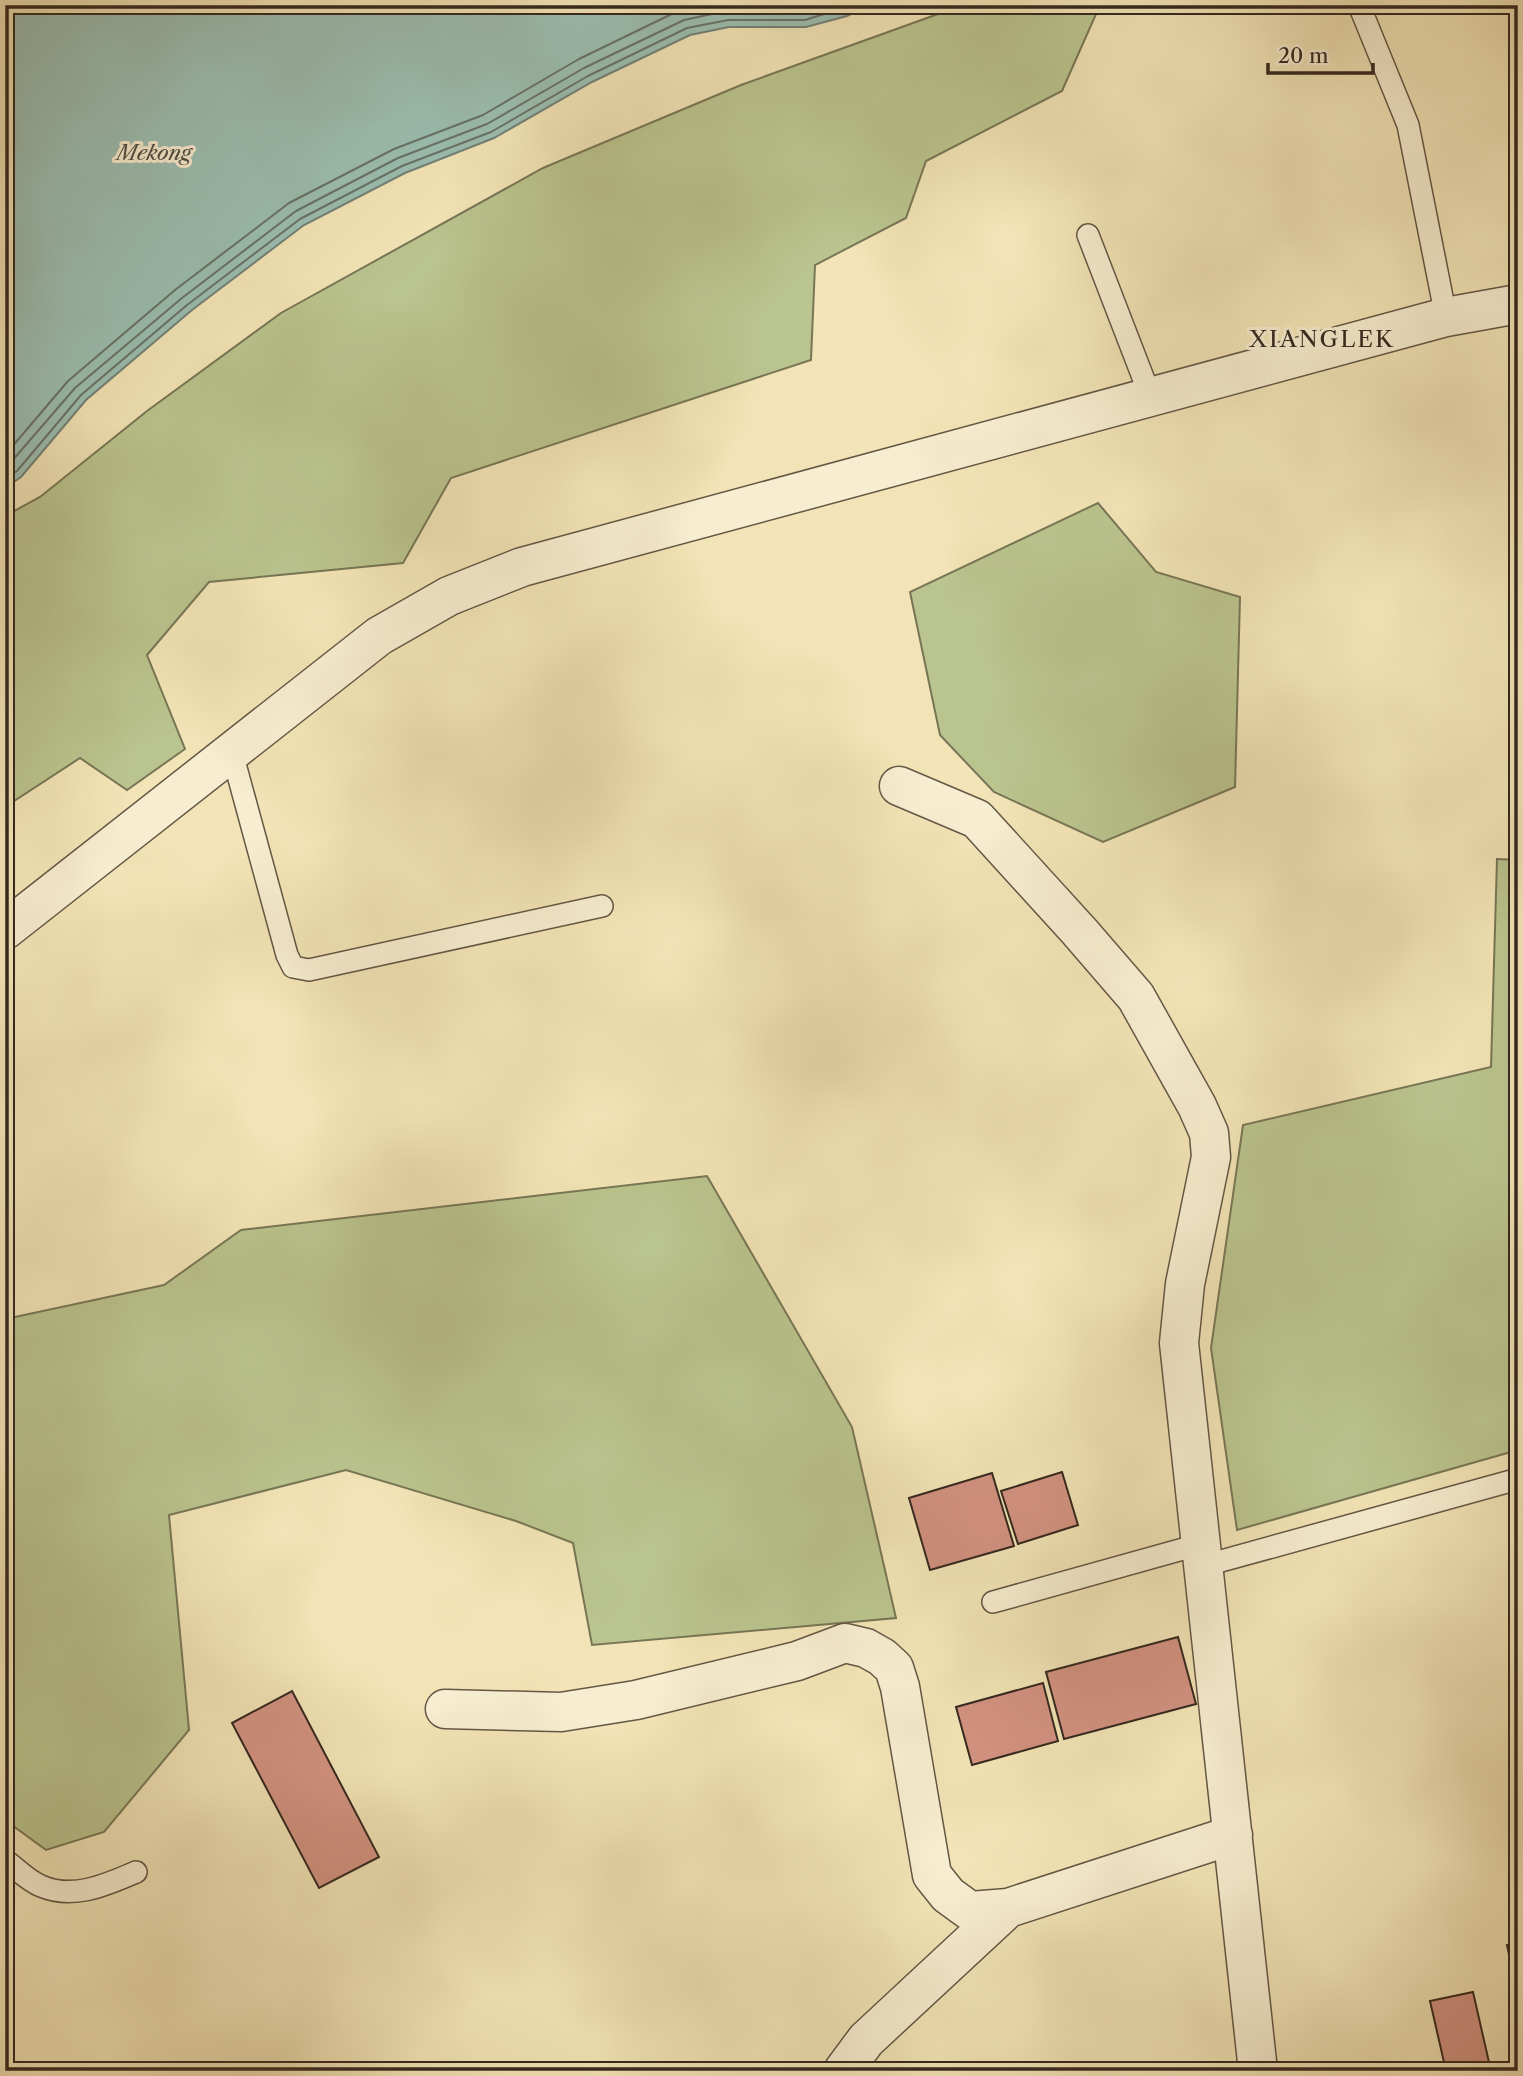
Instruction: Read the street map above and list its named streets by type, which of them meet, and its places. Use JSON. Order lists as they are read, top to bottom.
{
  "districts": ["XIANGLEK"],
  "water": ["Mekong"],
  "scale_bar": "20 m"
}
